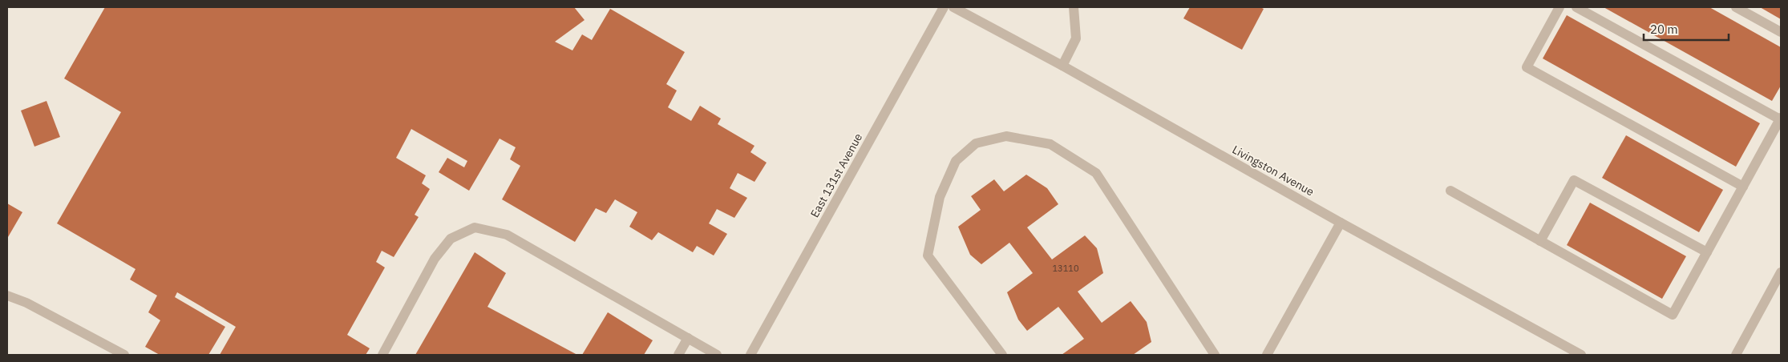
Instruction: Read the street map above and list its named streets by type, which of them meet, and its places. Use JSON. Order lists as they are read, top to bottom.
{
  "streets": {
    "street": ["Livingston Avenue", "East 131st Avenue"]
  },
  "house_numbers": ["13110"],
  "scale_bar": "20 m"
}
